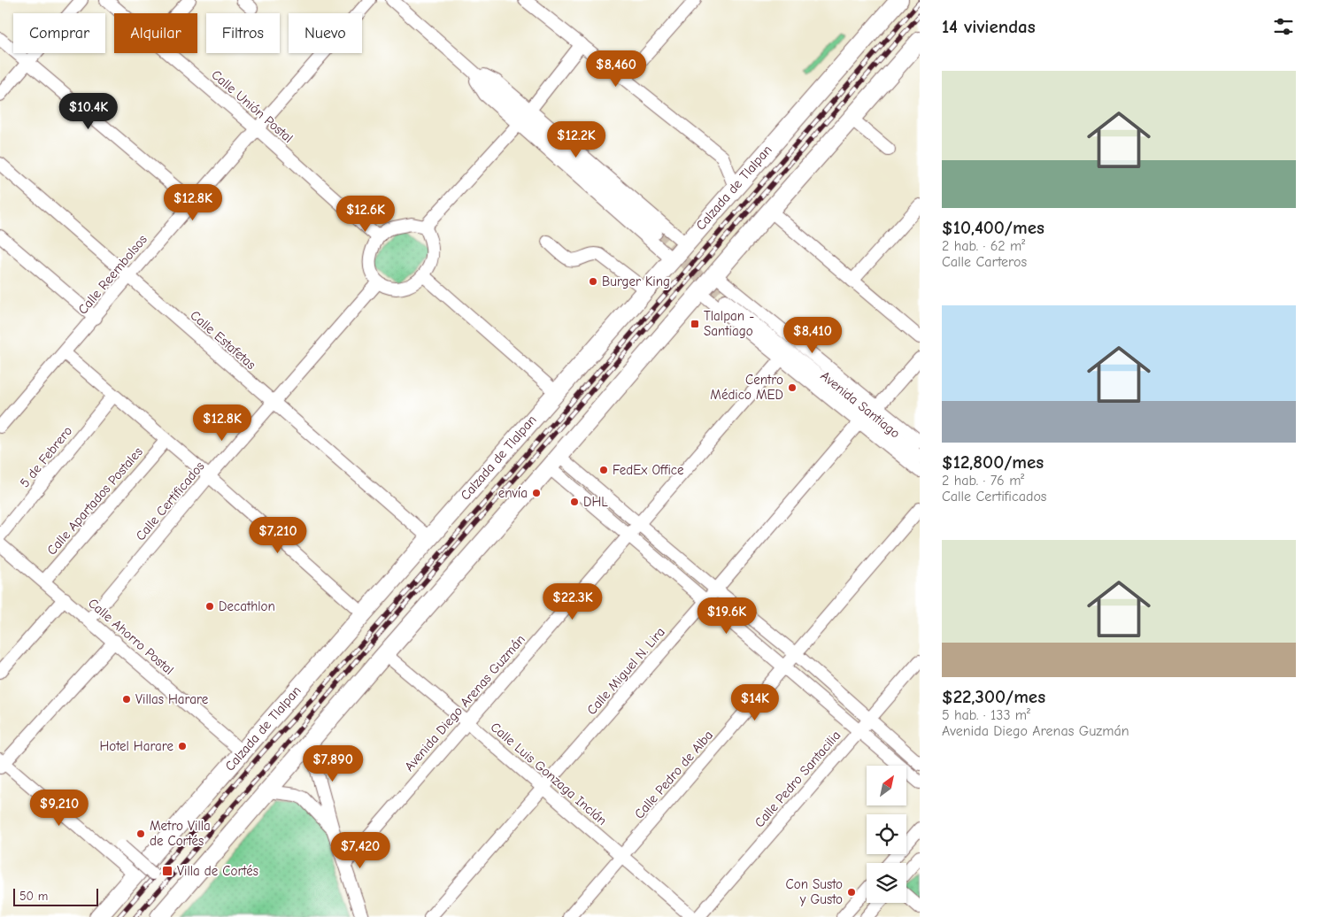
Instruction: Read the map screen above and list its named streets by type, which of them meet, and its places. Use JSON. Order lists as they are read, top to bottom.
{
  "streets": {
    "highway": ["Calzada de Tlalpan"],
    "street": [
      "Calle Unión Postal",
      "Calle Reembolsos",
      "Calle Estafetas",
      "Avenida Santiago",
      "5 de Febrero",
      "Calle Apartados Postales",
      "Calle Certificados",
      "Calle Ahorro Postal",
      "Calle Miguel N. Lira",
      "Avenida Diego Arenas Guzmán",
      "Calle Luis Gonzaga Inclán",
      "Calle Pedro de Alba",
      "Calle Pedro Santacilia"
    ]
  },
  "crossings": [
    ["Calle Unión Postal", "Calle Reembolsos"],
    ["Calle Unión Postal", "Calle Certificados"],
    ["Calzada de Tlalpan", "Calle Estafetas"],
    ["Calzada de Tlalpan", "Calle Ahorro Postal"],
    ["Calle Reembolsos", "Calle Estafetas"],
    ["Calle Estafetas", "Calle Certificados"],
    ["Avenida Santiago", "Calle Miguel N. Lira"],
    ["Avenida Santiago", "Avenida Diego Arenas Guzmán"],
    ["Calle Apartados Postales", "Calle Ahorro Postal"],
    ["Calle Certificados", "Calle Ahorro Postal"],
    ["Calle Miguel N. Lira", "Calle Luis Gonzaga Inclán"],
    ["Avenida Diego Arenas Guzmán", "Calle Luis Gonzaga Inclán"],
    ["Calle Luis Gonzaga Inclán", "Calle Pedro de Alba"]
  ],
  "places": {
    "other": [
      "Burger King",
      "Centro Médico MED",
      "FedEx Office",
      "envía",
      "DHL",
      "Decathlon",
      "Villas Harare",
      "Hotel Harare",
      "Metro Villa de Cortés",
      "Con Susto y Gusto"
    ],
    "transit": ["Tlalpan - Santiago", "Villa de Cortés"]
  },
  "scale_bar": "50 m",
  "north": "top right",
  "page": {
    "heading": "14 viviendas",
    "chip": [
      "Comprar",
      "Alquilar",
      "Filtros",
      "Nuevo"
    ],
    "price": [
      "$8,460",
      "$10.4K",
      "$12.2K",
      "$12.8K",
      "$12.6K",
      "$8,410",
      "$12.8K",
      "$7,210",
      "$22.3K",
      "$19.6K",
      "$14K",
      "$7,890",
      "$9,210",
      "$7,420"
    ],
    "list": [
      {
        "name": "$10,400/mes",
        "note": "2 hab. · 62 m² · Calle Carteros"
      },
      {
        "name": "$12,800/mes",
        "note": "2 hab. · 76 m² · Calle Certificados"
      },
      {
        "name": "$22,300/mes",
        "note": "5 hab. · 133 m² · Avenida Diego Arenas Guzmán"
      }
    ],
    "scale": "50 m"
  }
}
